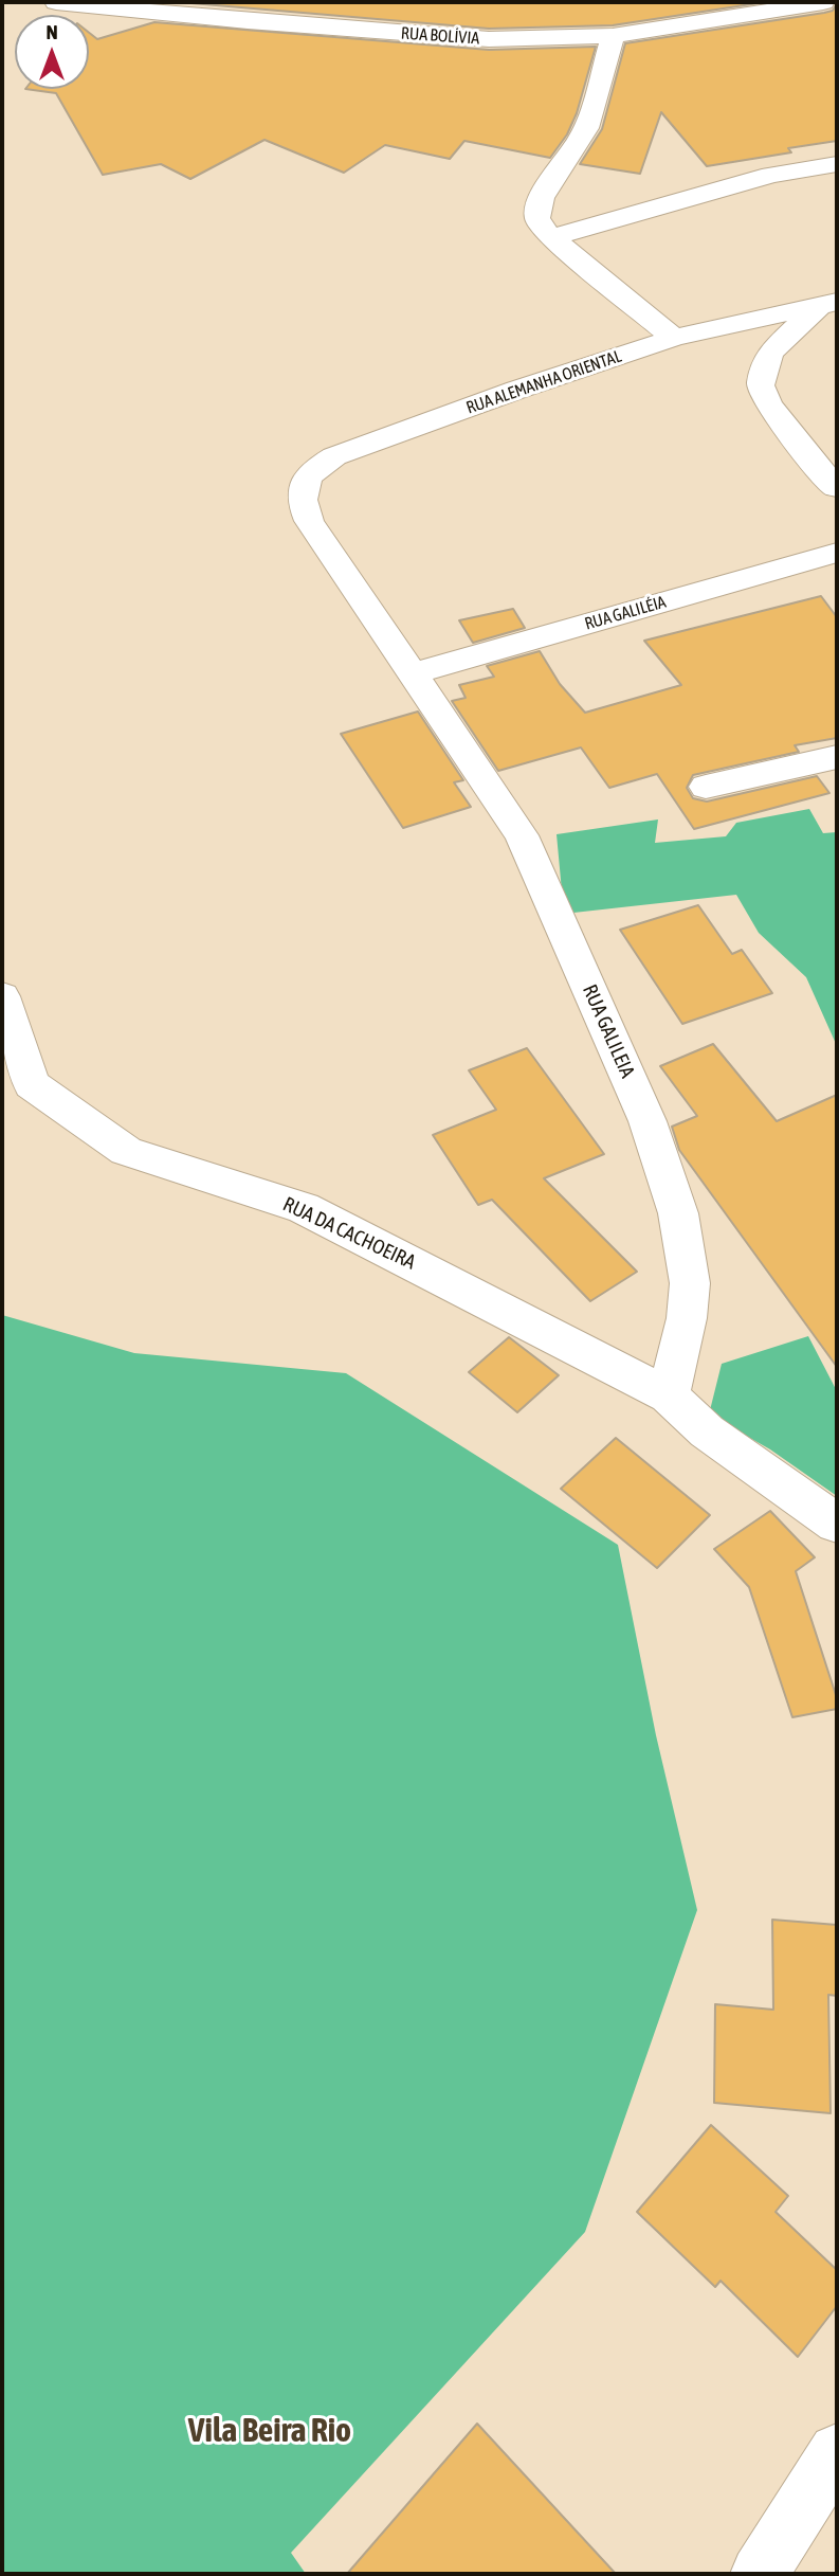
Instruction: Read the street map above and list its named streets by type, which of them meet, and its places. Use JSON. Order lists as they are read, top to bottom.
{
  "streets": {
    "street": [
      "RUA BOLÍVIA",
      "RUA ALEMANHA ORIENTAL",
      "RUA GALILÉIA",
      "RUA GALILEIA",
      "RUA DA CACHOEIRA"
    ]
  },
  "crossings": [
    ["RUA ALEMANHA ORIENTAL", "RUA GALILEIA"],
    ["RUA GALILÉIA", "RUA GALILEIA"],
    ["RUA GALILEIA", "RUA DA CACHOEIRA"]
  ],
  "districts": ["Vila Beira Rio"],
  "north": "top"
}
